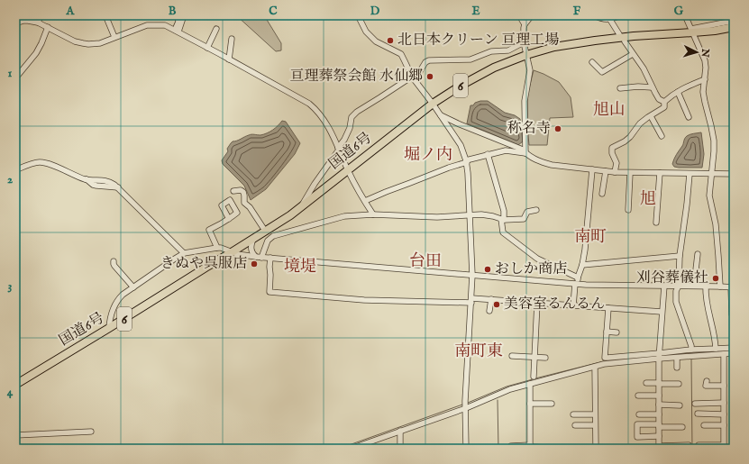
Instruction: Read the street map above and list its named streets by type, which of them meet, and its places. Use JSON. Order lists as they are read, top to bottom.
{
  "streets": {
    "highway": ["6", "国道6号"]
  },
  "districts": [
    "旭山",
    "堀ノ内",
    "旭",
    "南町",
    "台田",
    "境堤",
    "南町東"
  ],
  "places": [
    "北日本クリーン 亘理工場",
    "亘理葬祭会館 水仙郷",
    "称名寺",
    "きぬや呉服店",
    "おしか商店",
    "刈谷葬儀社",
    "美容室るんるん"
  ],
  "north": "right",
  "grid": {
    "columns": [
      "A",
      "B",
      "C",
      "D",
      "E",
      "F",
      "G"
    ],
    "rows": [
      "1",
      "2",
      "3",
      "4"
    ]
  }
}
